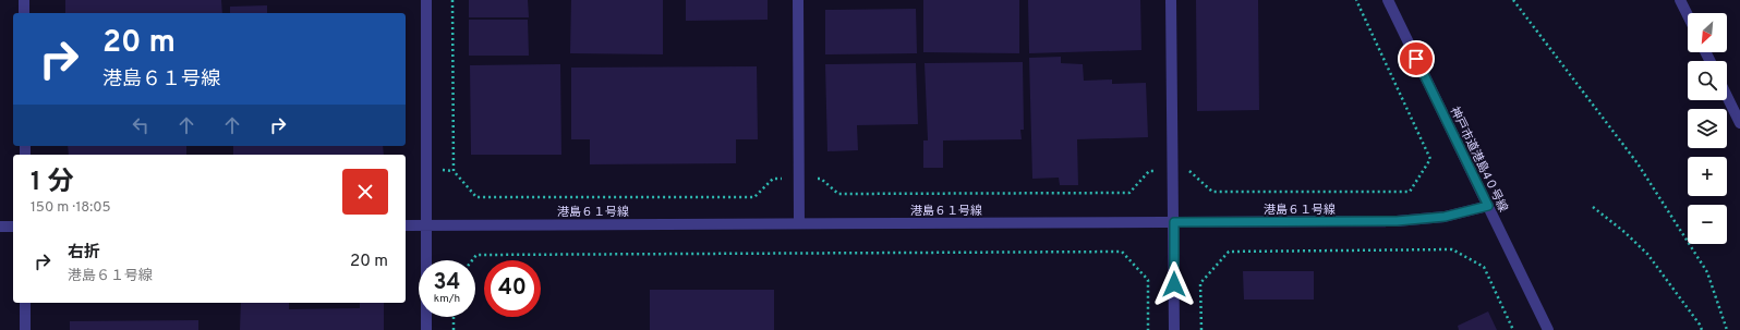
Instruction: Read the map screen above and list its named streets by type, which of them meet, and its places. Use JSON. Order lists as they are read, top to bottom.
{
  "streets": {
    "street": ["神戸市道港島4０号線", "港島６１号線"]
  },
  "crossings": [
    ["神戸市道港島4０号線", "港島６１号線"]
  ],
  "north": "bottom left",
  "page": {
    "map_buttons": ["+", "−"],
    "turn": ["20 m", "港島６１号線"],
    "heading": ["1 分", "150 m · 18:05"],
    "list": [
      {
        "name": "右折",
        "note": "港島６１号線",
        "value": "20 m"
      }
    ],
    "speed": "34 km/h",
    "limit": "40"
  }
}
